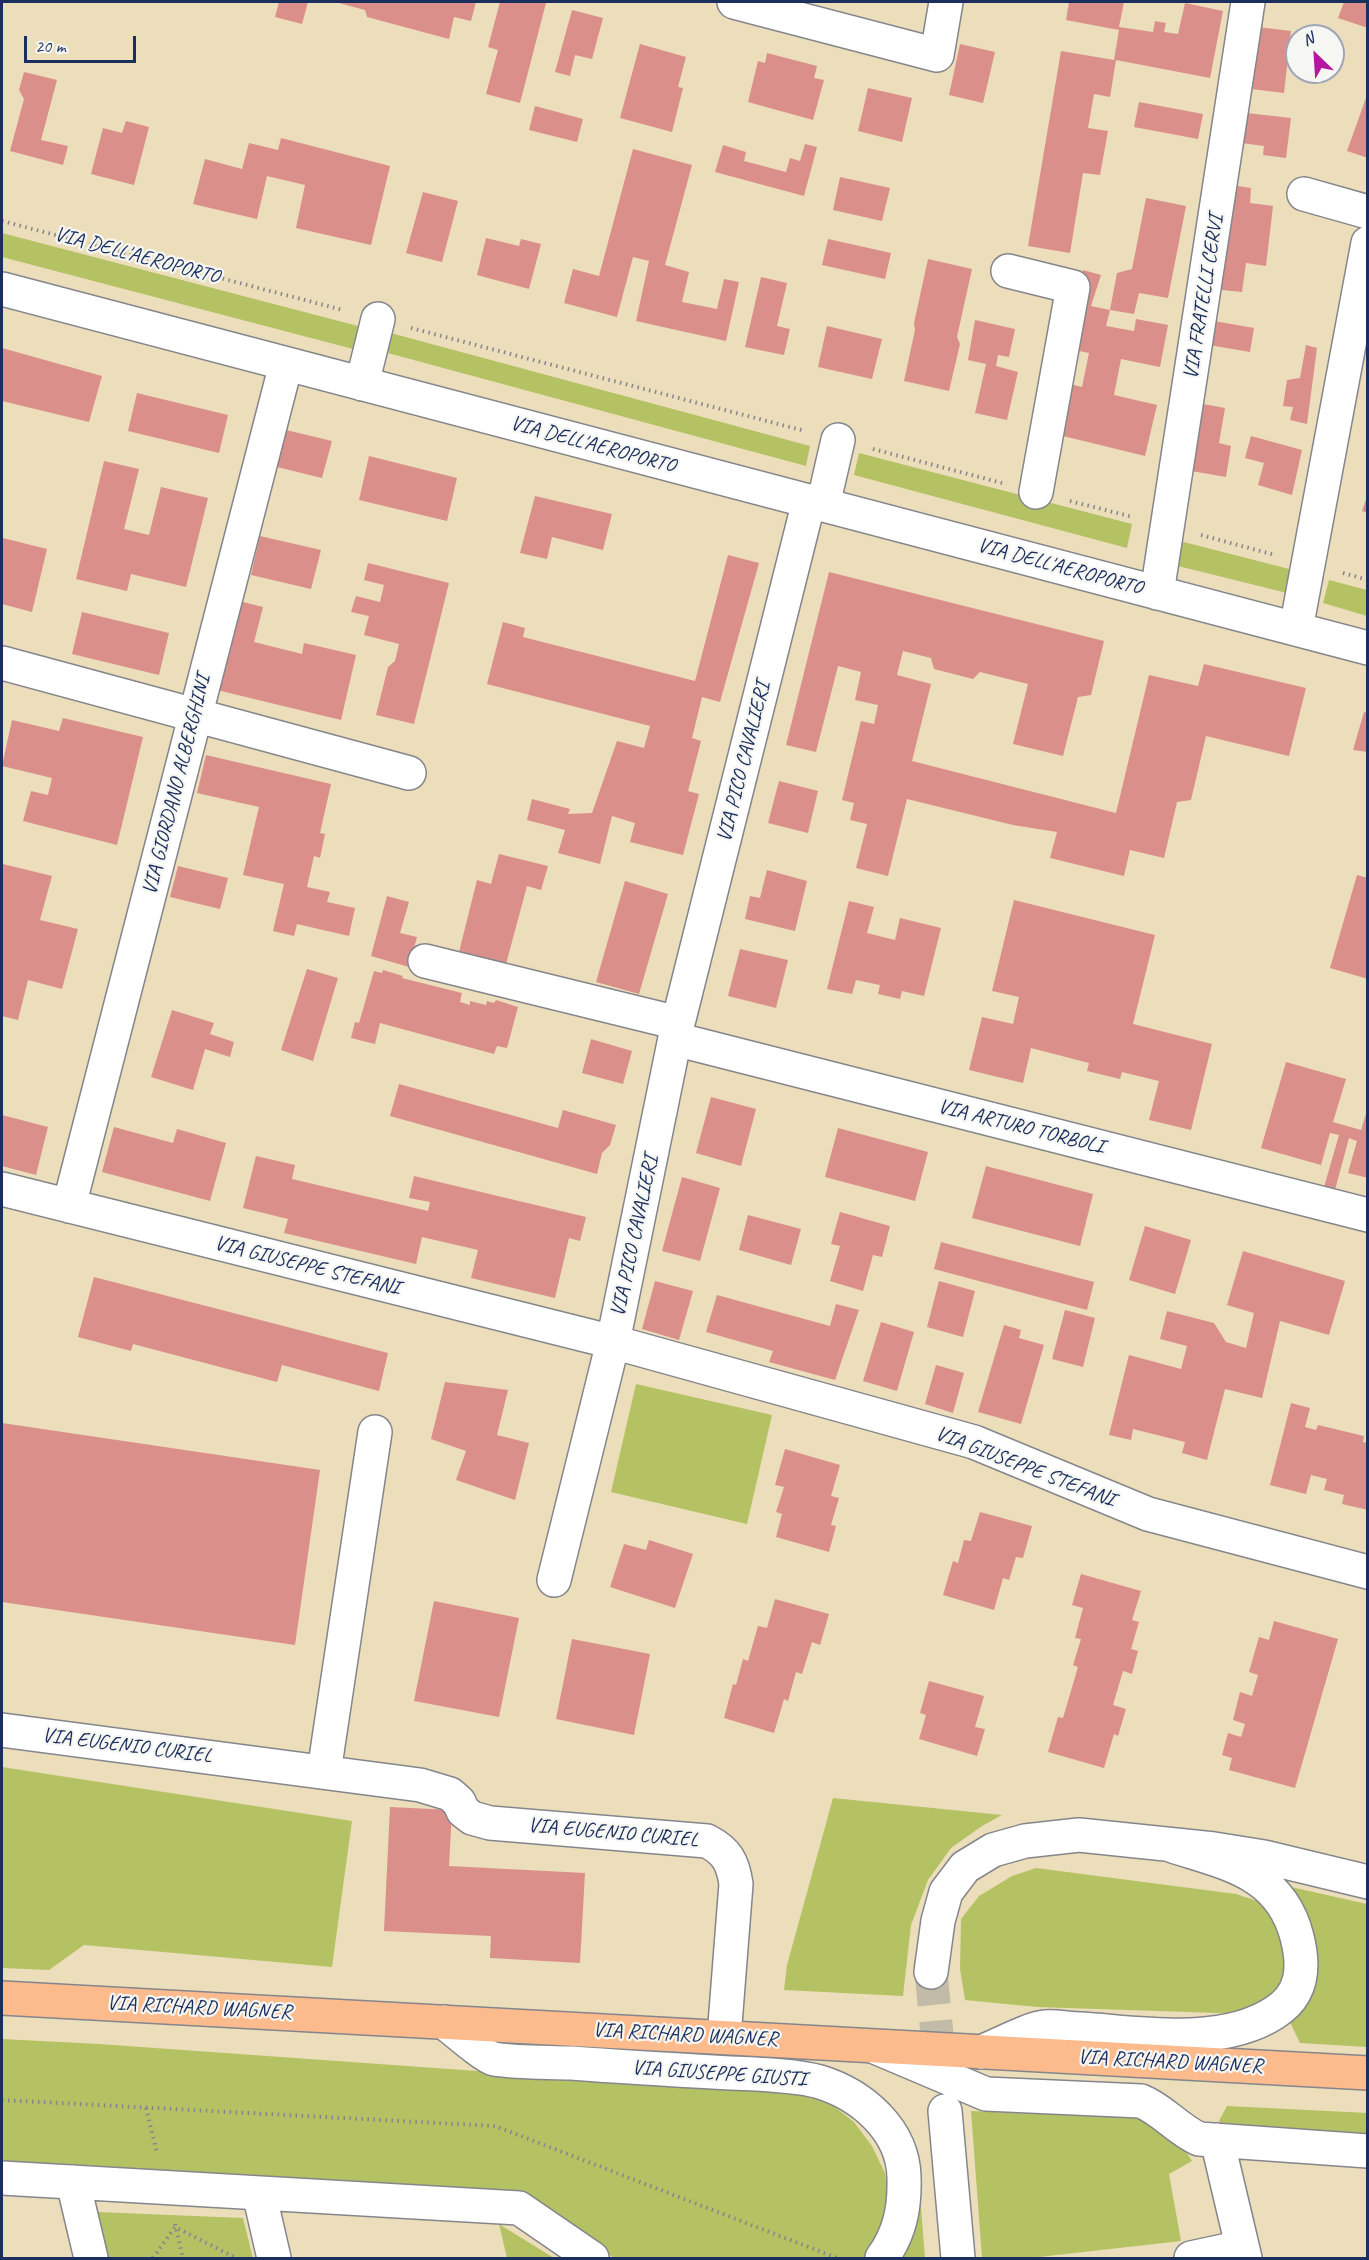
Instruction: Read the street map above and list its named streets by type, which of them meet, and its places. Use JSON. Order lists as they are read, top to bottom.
{
  "streets": {
    "main road": ["VIA RICHARD WAGNER"],
    "street": [
      "VIA DELL'AEROPORTO",
      "VIA FRATELLI CERVI",
      "VIA PICO CAVALIERI",
      "VIA GIORDANO ALBERGHINI",
      "VIA ARTURO TORBOLI",
      "VIA GIUSEPPE STEFANI",
      "VIA EUGENIO CURIEL",
      "VIA GIUSEPPE GIUSTI"
    ]
  },
  "crossings": [
    ["VIA DELL'AEROPORTO", "VIA FRATELLI CERVI"],
    ["VIA DELL'AEROPORTO", "VIA PICO CAVALIERI"],
    ["VIA DELL'AEROPORTO", "VIA GIORDANO ALBERGHINI"],
    ["VIA PICO CAVALIERI", "VIA ARTURO TORBOLI"],
    ["VIA PICO CAVALIERI", "VIA GIUSEPPE STEFANI"],
    ["VIA GIORDANO ALBERGHINI", "VIA GIUSEPPE STEFANI"],
    ["VIA EUGENIO CURIEL", "VIA RICHARD WAGNER"],
    ["VIA RICHARD WAGNER", "VIA GIUSEPPE GIUSTI"]
  ],
  "scale_bar": "20 m",
  "north": "top left"
}
